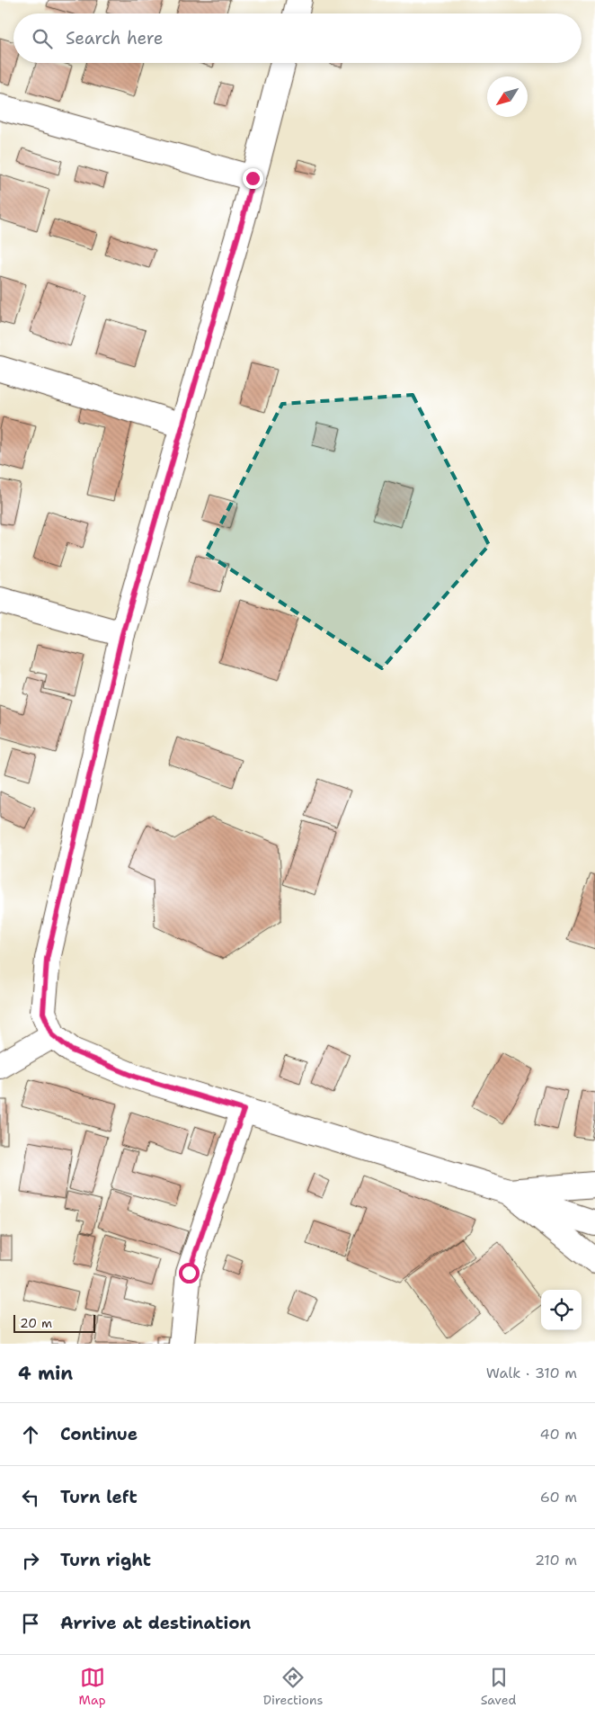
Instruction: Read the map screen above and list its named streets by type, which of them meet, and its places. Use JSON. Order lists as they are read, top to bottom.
{
  "scale_bar": "20 m",
  "north": "bottom left",
  "page": {
    "search": "Search here",
    "scale": "20 m",
    "heading": ["4 min", "Walk · 310 m"],
    "list": [
      ["Continue", "40 m"],
      ["Turn left", "60 m"],
      ["Turn right", "210 m"],
      "Arrive at destination"
    ],
    "nav": ["Map", "Directions", "Saved"]
  }
}
